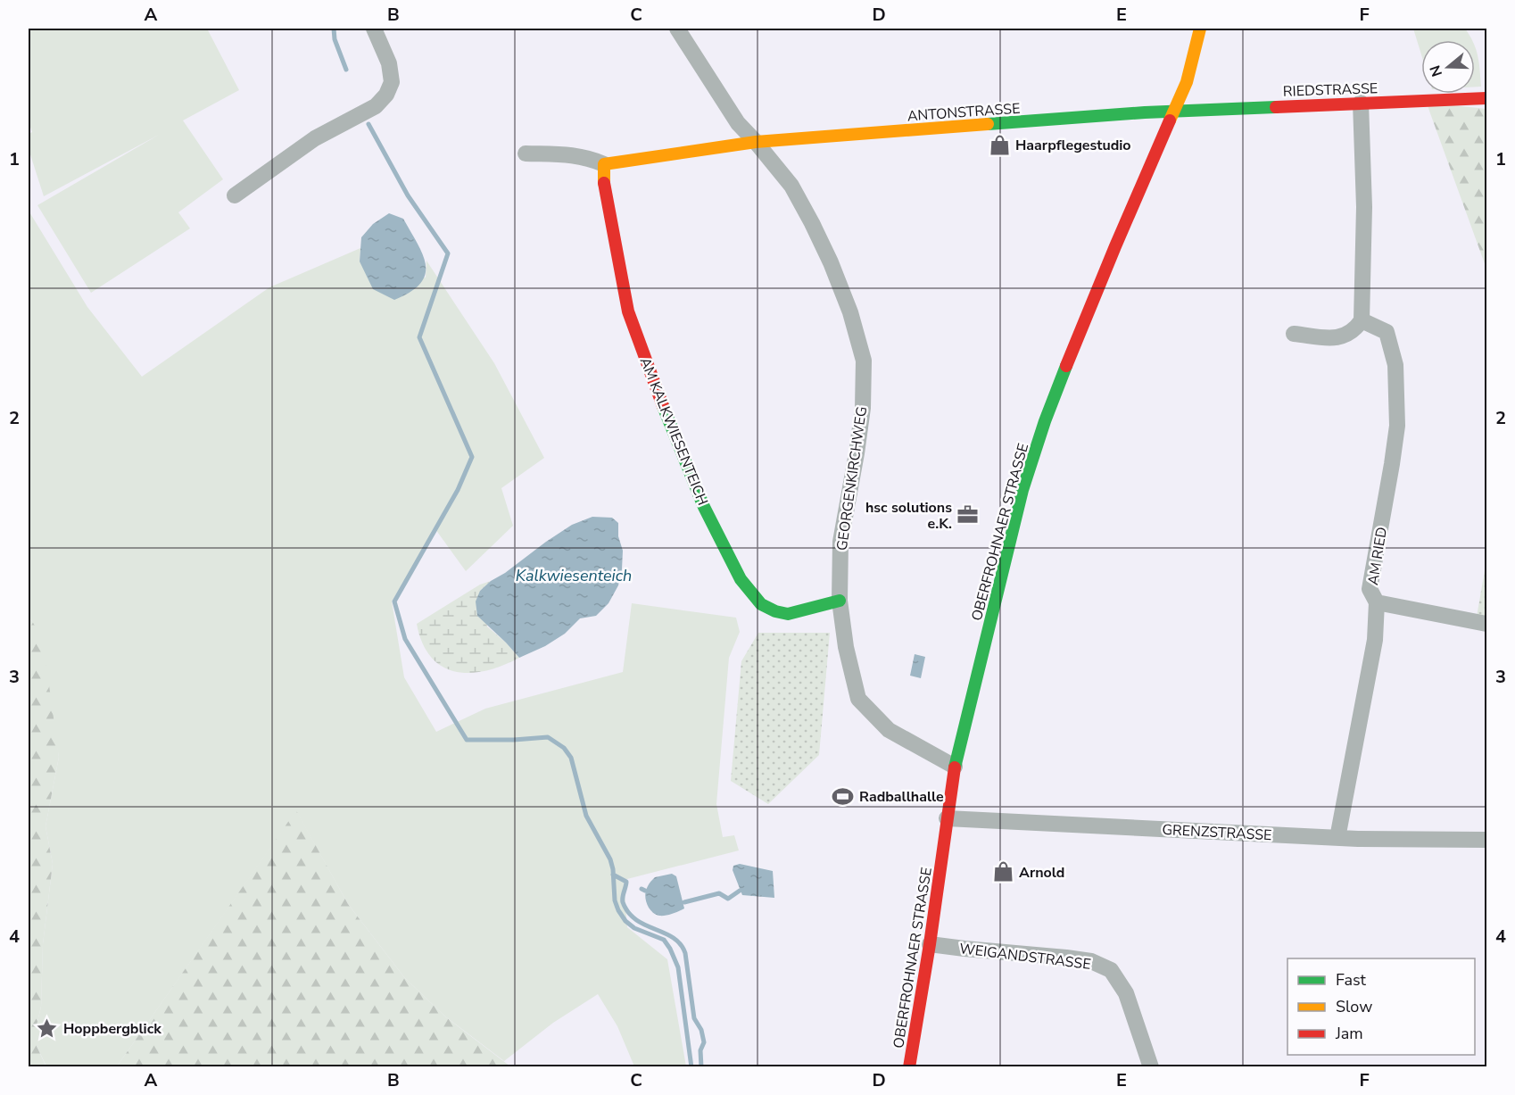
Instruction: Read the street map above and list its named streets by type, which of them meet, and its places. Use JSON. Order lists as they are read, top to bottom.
{
  "streets": {
    "street": [
      "RIEDSTRASSE",
      "ANTONSTRASSE",
      "AM KALKWIESENTEICH",
      "GEORGENKIRCHWEG",
      "OBERFROHNAER STRASSE",
      "AM RIED",
      "GRENZSTRASSE",
      "WEIGANDSTRASSE"
    ]
  },
  "crossings": [
    ["RIEDSTRASSE", "ANTONSTRASSE"],
    ["RIEDSTRASSE", "OBERFROHNAER STRASSE"],
    ["ANTONSTRASSE", "GEORGENKIRCHWEG"],
    ["ANTONSTRASSE", "OBERFROHNAER STRASSE"],
    ["AM KALKWIESENTEICH", "GEORGENKIRCHWEG"],
    ["GEORGENKIRCHWEG", "OBERFROHNAER STRASSE"],
    ["OBERFROHNAER STRASSE", "GRENZSTRASSE"],
    ["OBERFROHNAER STRASSE", "WEIGANDSTRASSE"],
    ["AM RIED", "GRENZSTRASSE"]
  ],
  "water": ["Kalkwiesenteich"],
  "places": {
    "shop": ["Haarpflegestudio", "Arnold"],
    "office": ["hsc solutions e.K."],
    "sports": ["Radballhalle"],
    "place": ["Hoppbergblick"]
  },
  "legend": ["Fast", "Slow", "Jam"],
  "north": "left",
  "grid": {
    "columns": [
      "A",
      "B",
      "C",
      "D",
      "E",
      "F"
    ],
    "rows": [
      "1",
      "2",
      "3",
      "4"
    ]
  }
}
